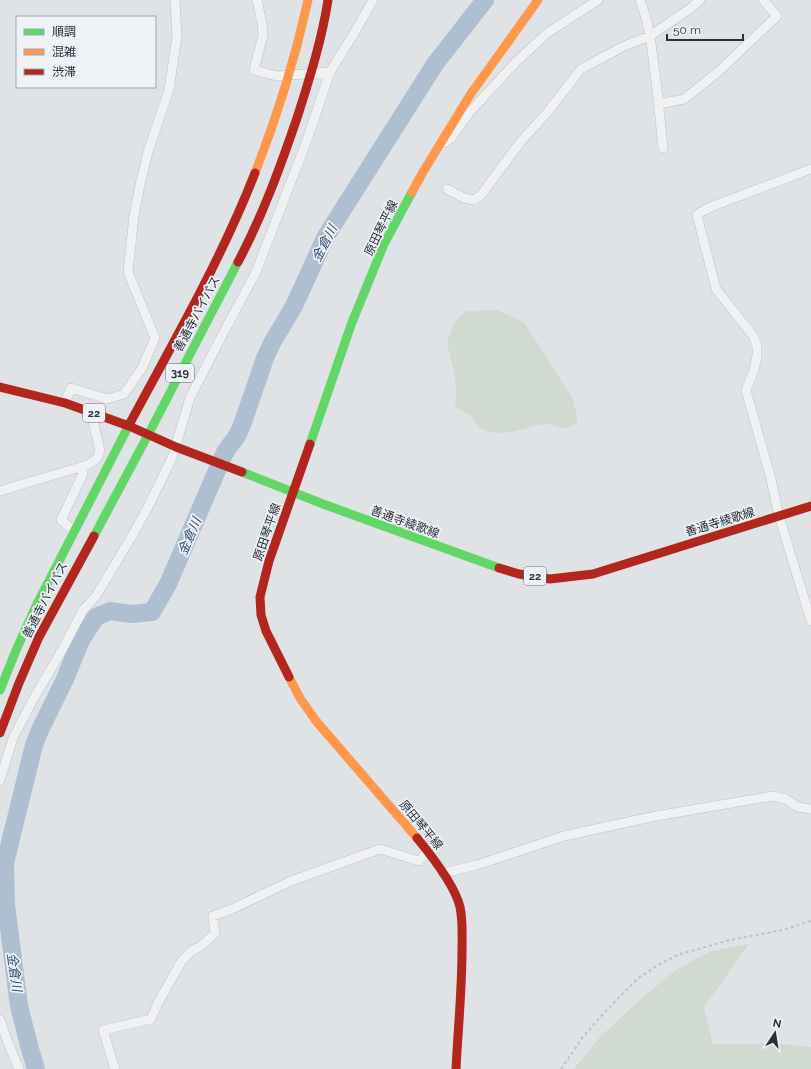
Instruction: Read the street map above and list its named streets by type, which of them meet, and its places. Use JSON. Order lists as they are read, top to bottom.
{
  "streets": {
    "main road": [
      "原田琴平線",
      "善通寺バイパス",
      "319",
      "22",
      "善通寺綾歌線"
    ]
  },
  "crossings": [
    ["原田琴平線", "善通寺綾歌線"],
    ["善通寺バイパス", "善通寺綾歌線"]
  ],
  "water": ["金倉川"],
  "legend": ["順調", "混雑", "渋滞"],
  "scale_bar": "50 m",
  "north": "top"
}
